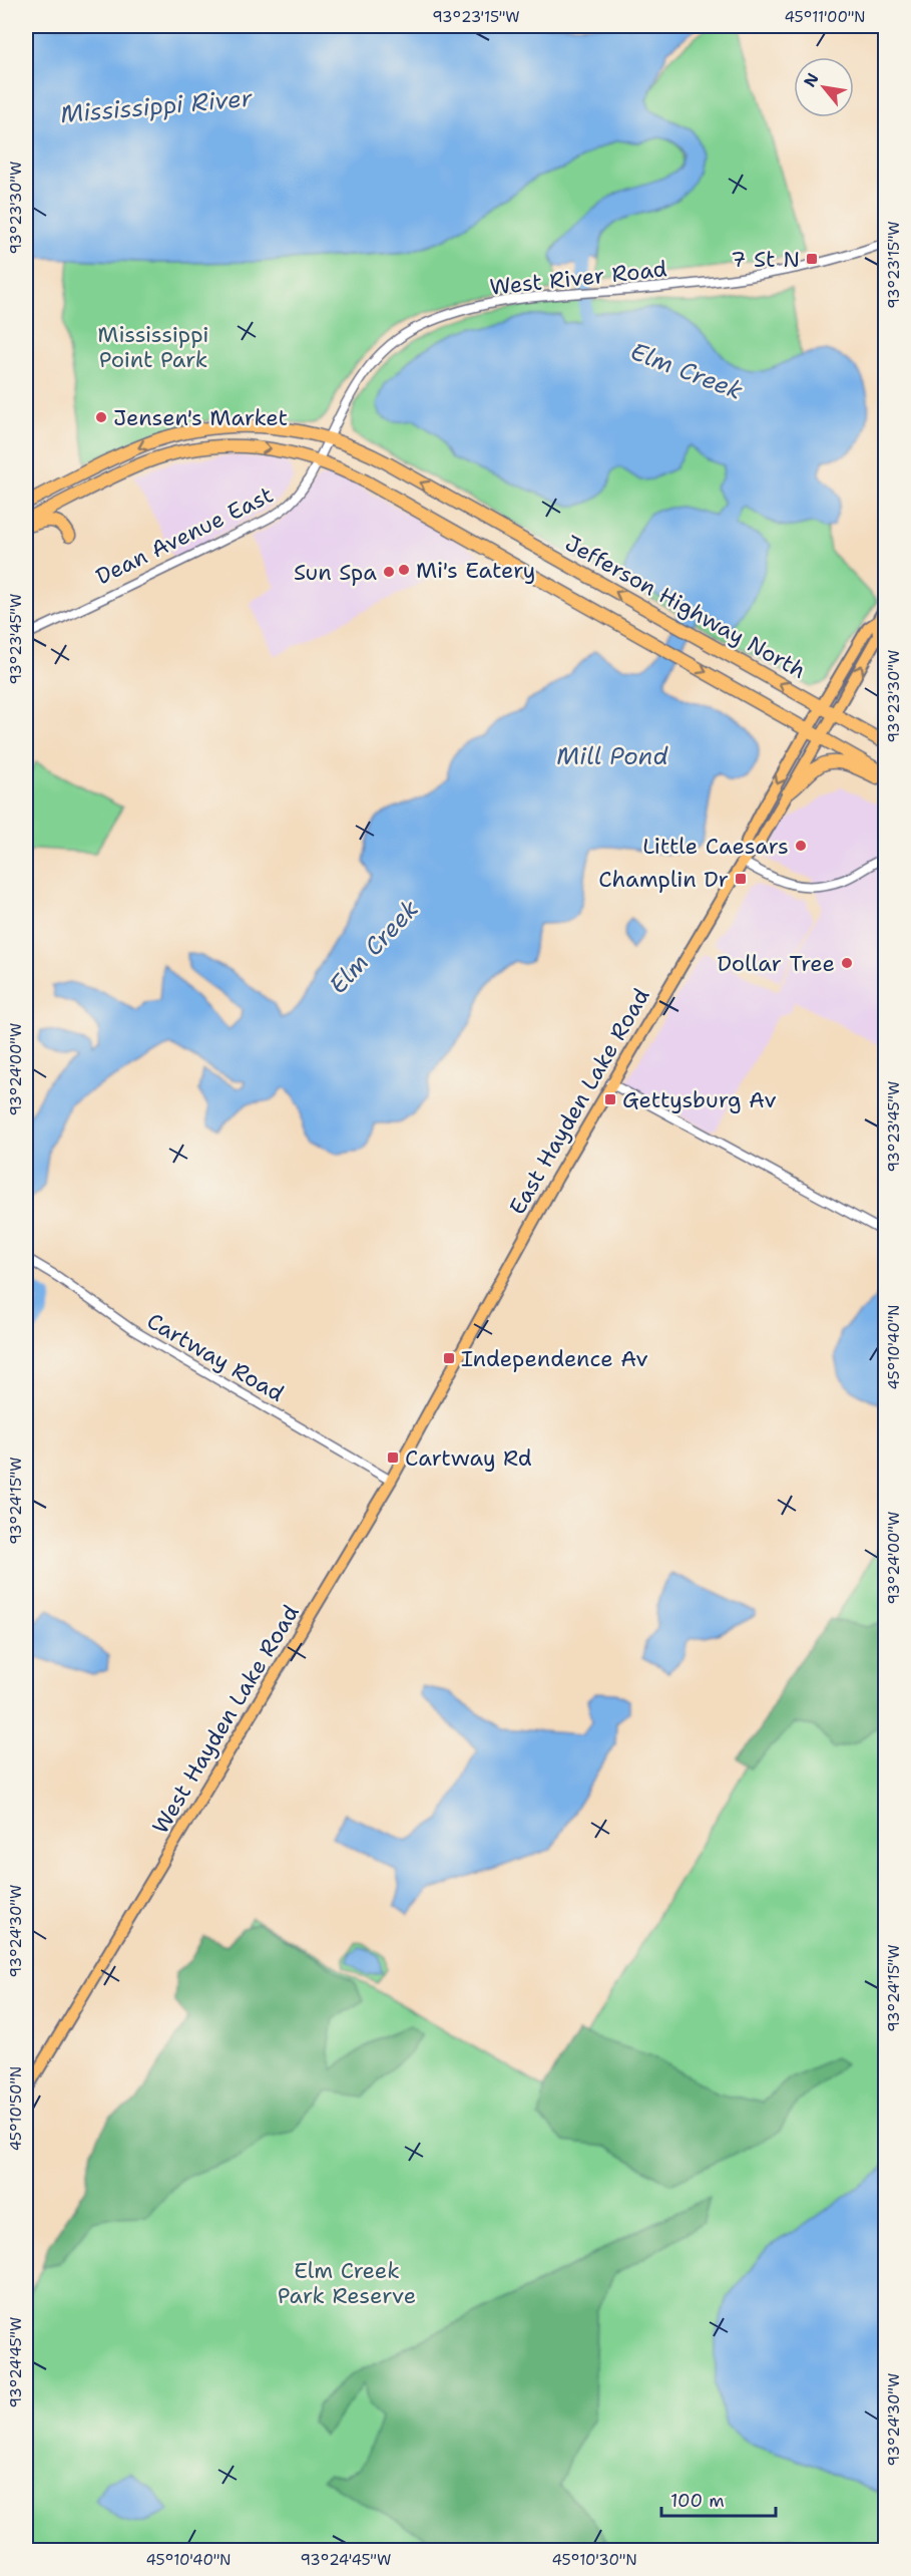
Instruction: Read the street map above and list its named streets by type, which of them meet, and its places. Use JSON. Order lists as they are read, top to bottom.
{
  "streets": {
    "highway": ["Jefferson Highway North"],
    "main road": ["East Hayden Lake Road", "West Hayden Lake Road"],
    "street": ["West River Road", "Dean Avenue East", "Cartway Road"]
  },
  "crossings": [
    ["West River Road", "Dean Avenue East"],
    ["West River Road", "Jefferson Highway North"],
    ["Dean Avenue East", "Jefferson Highway North"],
    ["Jefferson Highway North", "East Hayden Lake Road"],
    ["East Hayden Lake Road", "West Hayden Lake Road"],
    ["Cartway Road", "West Hayden Lake Road"]
  ],
  "water": ["Mississippi River", "Elm Creek", "Mill Pond"],
  "parks": ["Mississippi Point Park", "Elm Creek Park Reserve"],
  "places": {
    "transit": [
      "7 St N",
      "Champlin Dr",
      "Gettysburg Av",
      "Independence Av",
      "Cartway Rd"
    ],
    "other": [
      "Jensen's Market",
      "Mi's Eatery",
      "Sun Spa",
      "Little Caesars",
      "Dollar Tree"
    ]
  },
  "scale_bar": "100 m",
  "north": "top left",
  "coordinates": [
    "93°23'15\"W",
    "45°11'00\"N",
    "93°23'30\"W",
    "93°23'45\"W",
    "93°24'00\"W",
    "45°10'40\"N",
    "93°24'15\"W",
    "93°24'30\"W",
    "45°10'50\"N",
    "93°24'45\"W",
    "45°10'30\"N"
  ]
}
